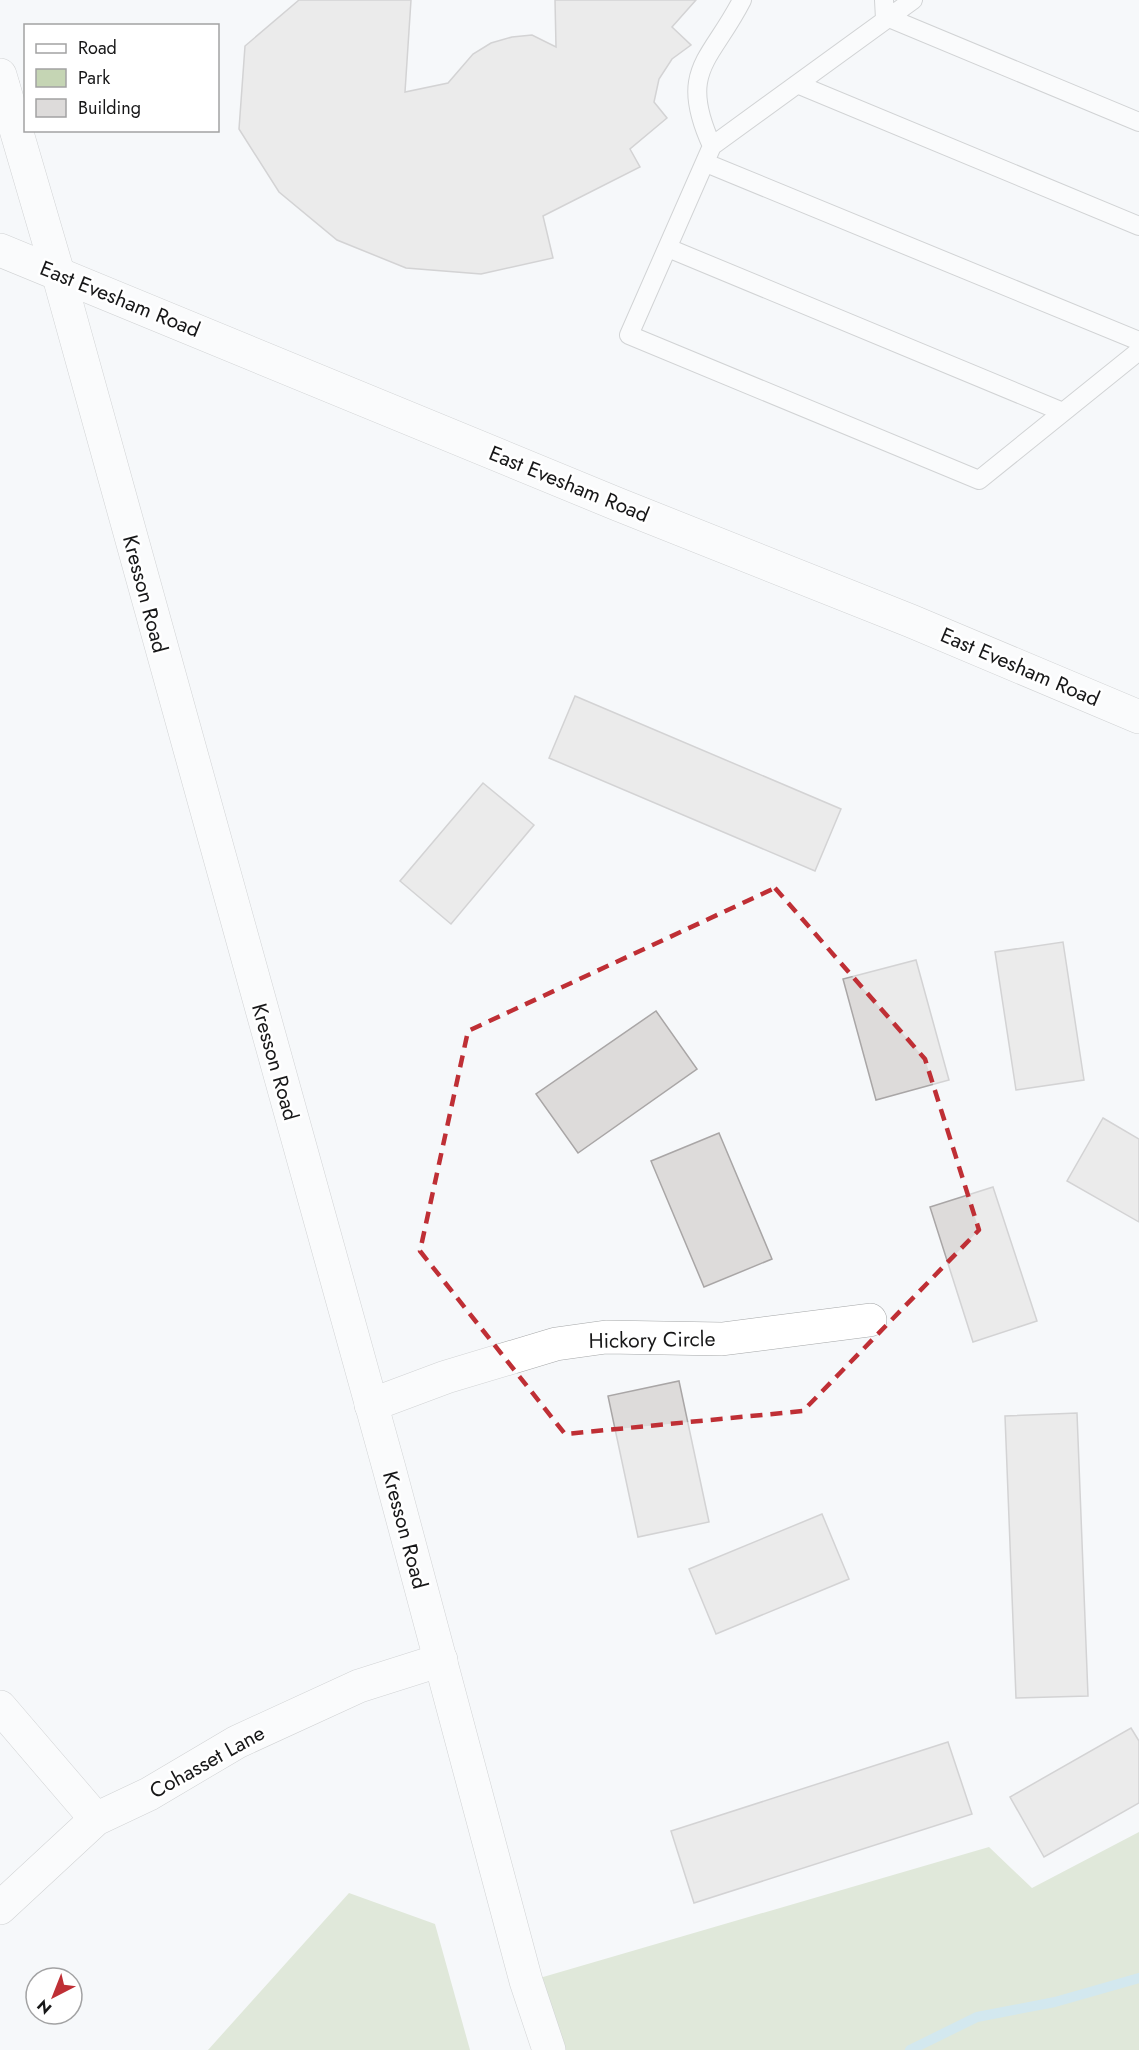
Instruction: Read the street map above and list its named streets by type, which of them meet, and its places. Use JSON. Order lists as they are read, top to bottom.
{
  "streets": {
    "street": [
      "East Evesham Road",
      "Kresson Road",
      "Hickory Circle",
      "Cohasset Lane"
    ]
  },
  "crossings": [
    ["East Evesham Road", "Kresson Road"],
    ["Kresson Road", "Hickory Circle"],
    ["Kresson Road", "Cohasset Lane"]
  ],
  "legend": ["Road", "Park", "Building"],
  "north": "bottom left"
}
